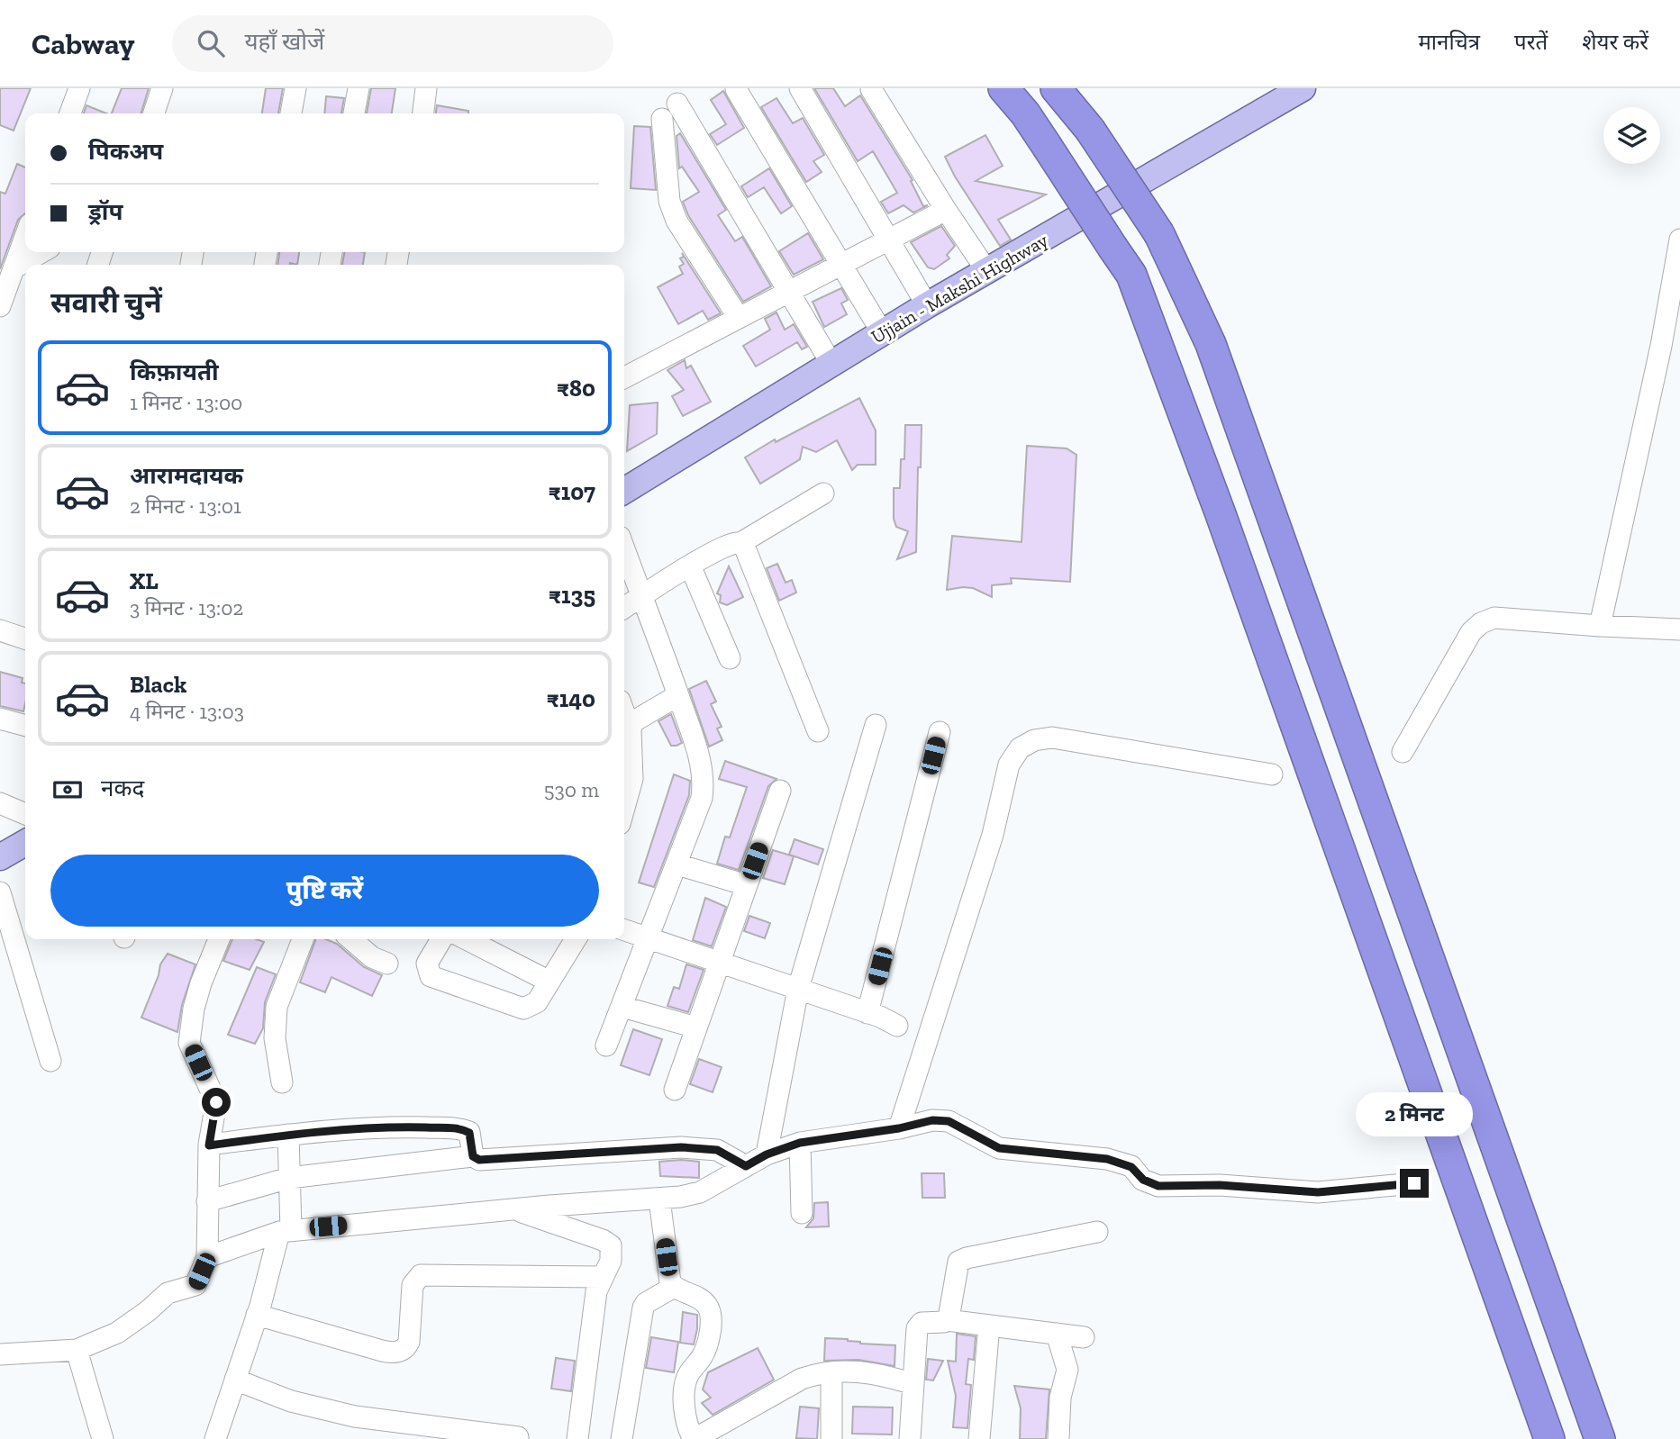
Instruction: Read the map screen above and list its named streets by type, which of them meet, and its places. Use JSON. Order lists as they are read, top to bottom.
{
  "streets": {
    "main road": ["Ujjain - Makshi Highway"]
  },
  "page": {
    "header": "Cabway",
    "search": "यहाँ खोजें",
    "nav": ["मानचित्र", "परतें", "शेयर करें"],
    "banner": ["पिकअप", "ड्रॉप"],
    "heading": "सवारी चुनें",
    "list": [
      {
        "name": "किफ़ायती",
        "note": "1 मिनट · 13:00",
        "value": "₹80"
      },
      {
        "name": "आरामदायक",
        "note": "2 मिनट · 13:01",
        "value": "₹107"
      },
      {
        "name": "XL",
        "note": "3 मिनट · 13:02",
        "value": "₹135"
      },
      {
        "name": "Black",
        "note": "4 मिनट · 13:03",
        "value": "₹140"
      }
    ],
    "pay": ["नकद", "530 m"],
    "buttons": "पुष्टि करें",
    "bubble": "2 मिनट"
  }
}
